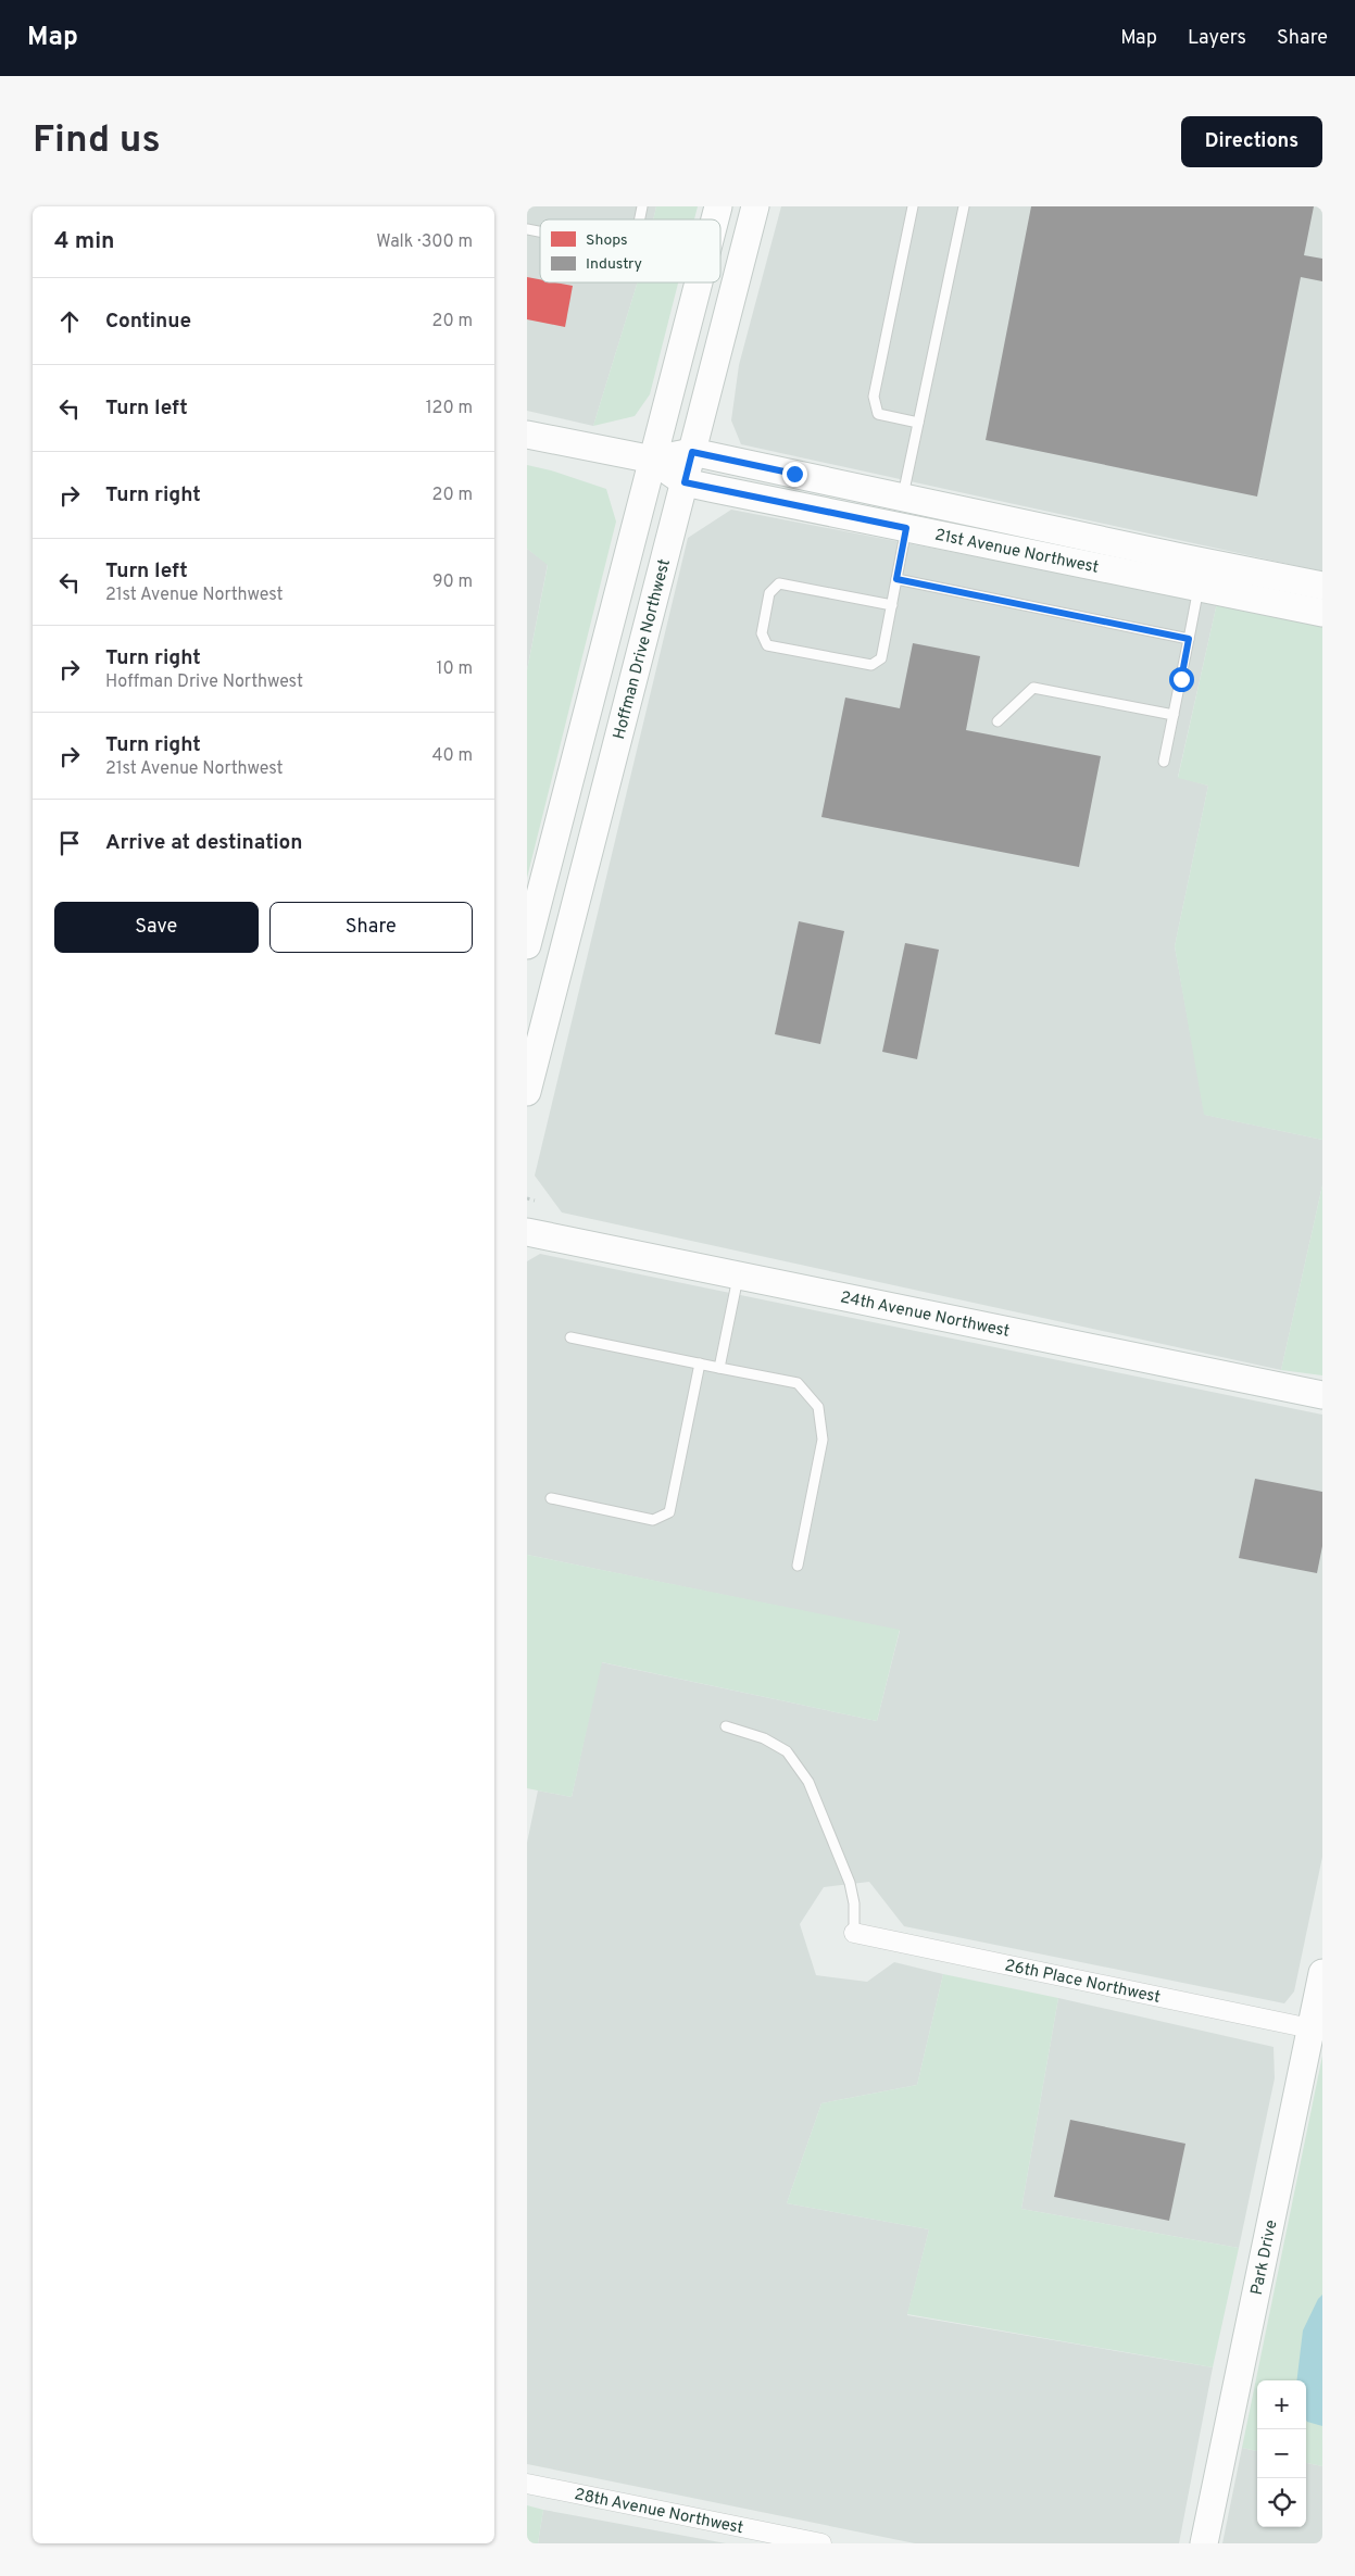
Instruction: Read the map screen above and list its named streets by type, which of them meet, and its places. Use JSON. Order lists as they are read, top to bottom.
{
  "streets": {
    "street": [
      "21st Avenue Northwest",
      "Hoffman Drive Northwest",
      "24th Avenue Northwest",
      "26th Place Northwest",
      "Park Drive",
      "28th Avenue Northwest"
    ]
  },
  "crossings": [
    ["21st Avenue Northwest", "Hoffman Drive Northwest"],
    ["26th Place Northwest", "Park Drive"]
  ],
  "legend": ["Shops", "Industry"],
  "page": {
    "header": "Map",
    "nav": ["Map", "Layers", "Share"],
    "buttons": [
      "Directions",
      ["Save", "Share"]
    ],
    "title": "Find us",
    "heading": ["4 min", "Walk · 300 m"],
    "list": [
      ["Continue", "20 m"],
      ["Turn left", "120 m"],
      ["Turn right", "20 m"],
      ["Turn left", "21st Avenue Northwest", "90 m"],
      ["Turn right", "Hoffman Drive Northwest", "10 m"],
      ["Turn right", "21st Avenue Northwest", "40 m"],
      "Arrive at destination"
    ],
    "map_buttons": ["+", "−"]
  }
}
